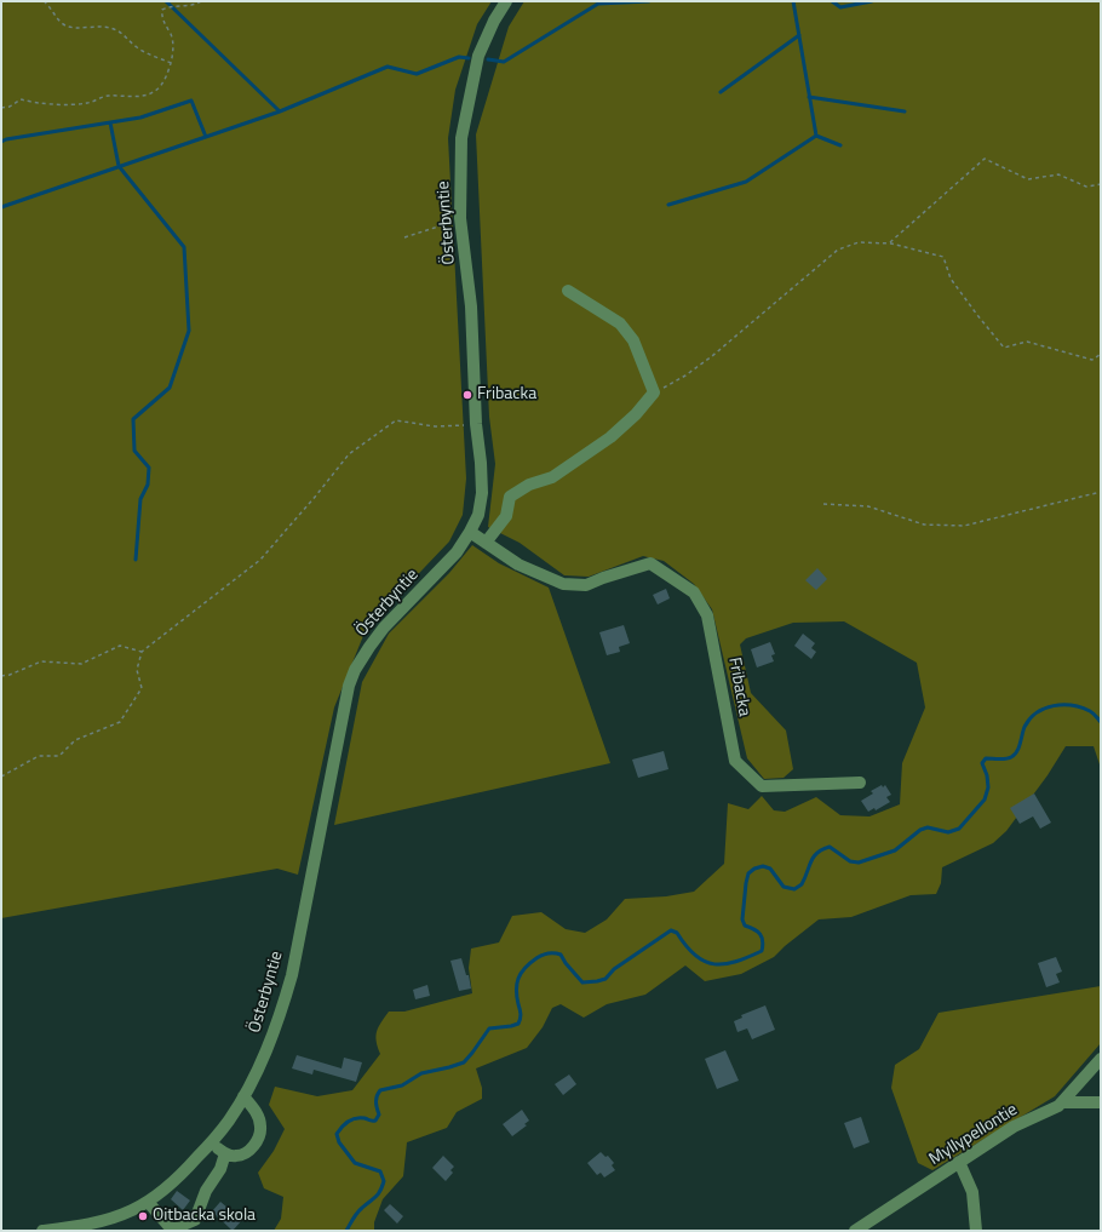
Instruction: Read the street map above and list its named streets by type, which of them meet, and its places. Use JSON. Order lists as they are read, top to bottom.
{
  "streets": {
    "street": ["Österbyntie", "Fribacka", "Myllypellontie"]
  },
  "crossings": [
    ["Österbyntie", "Fribacka"]
  ],
  "places": ["Fribacka", "Oitbacka skola"]
}
